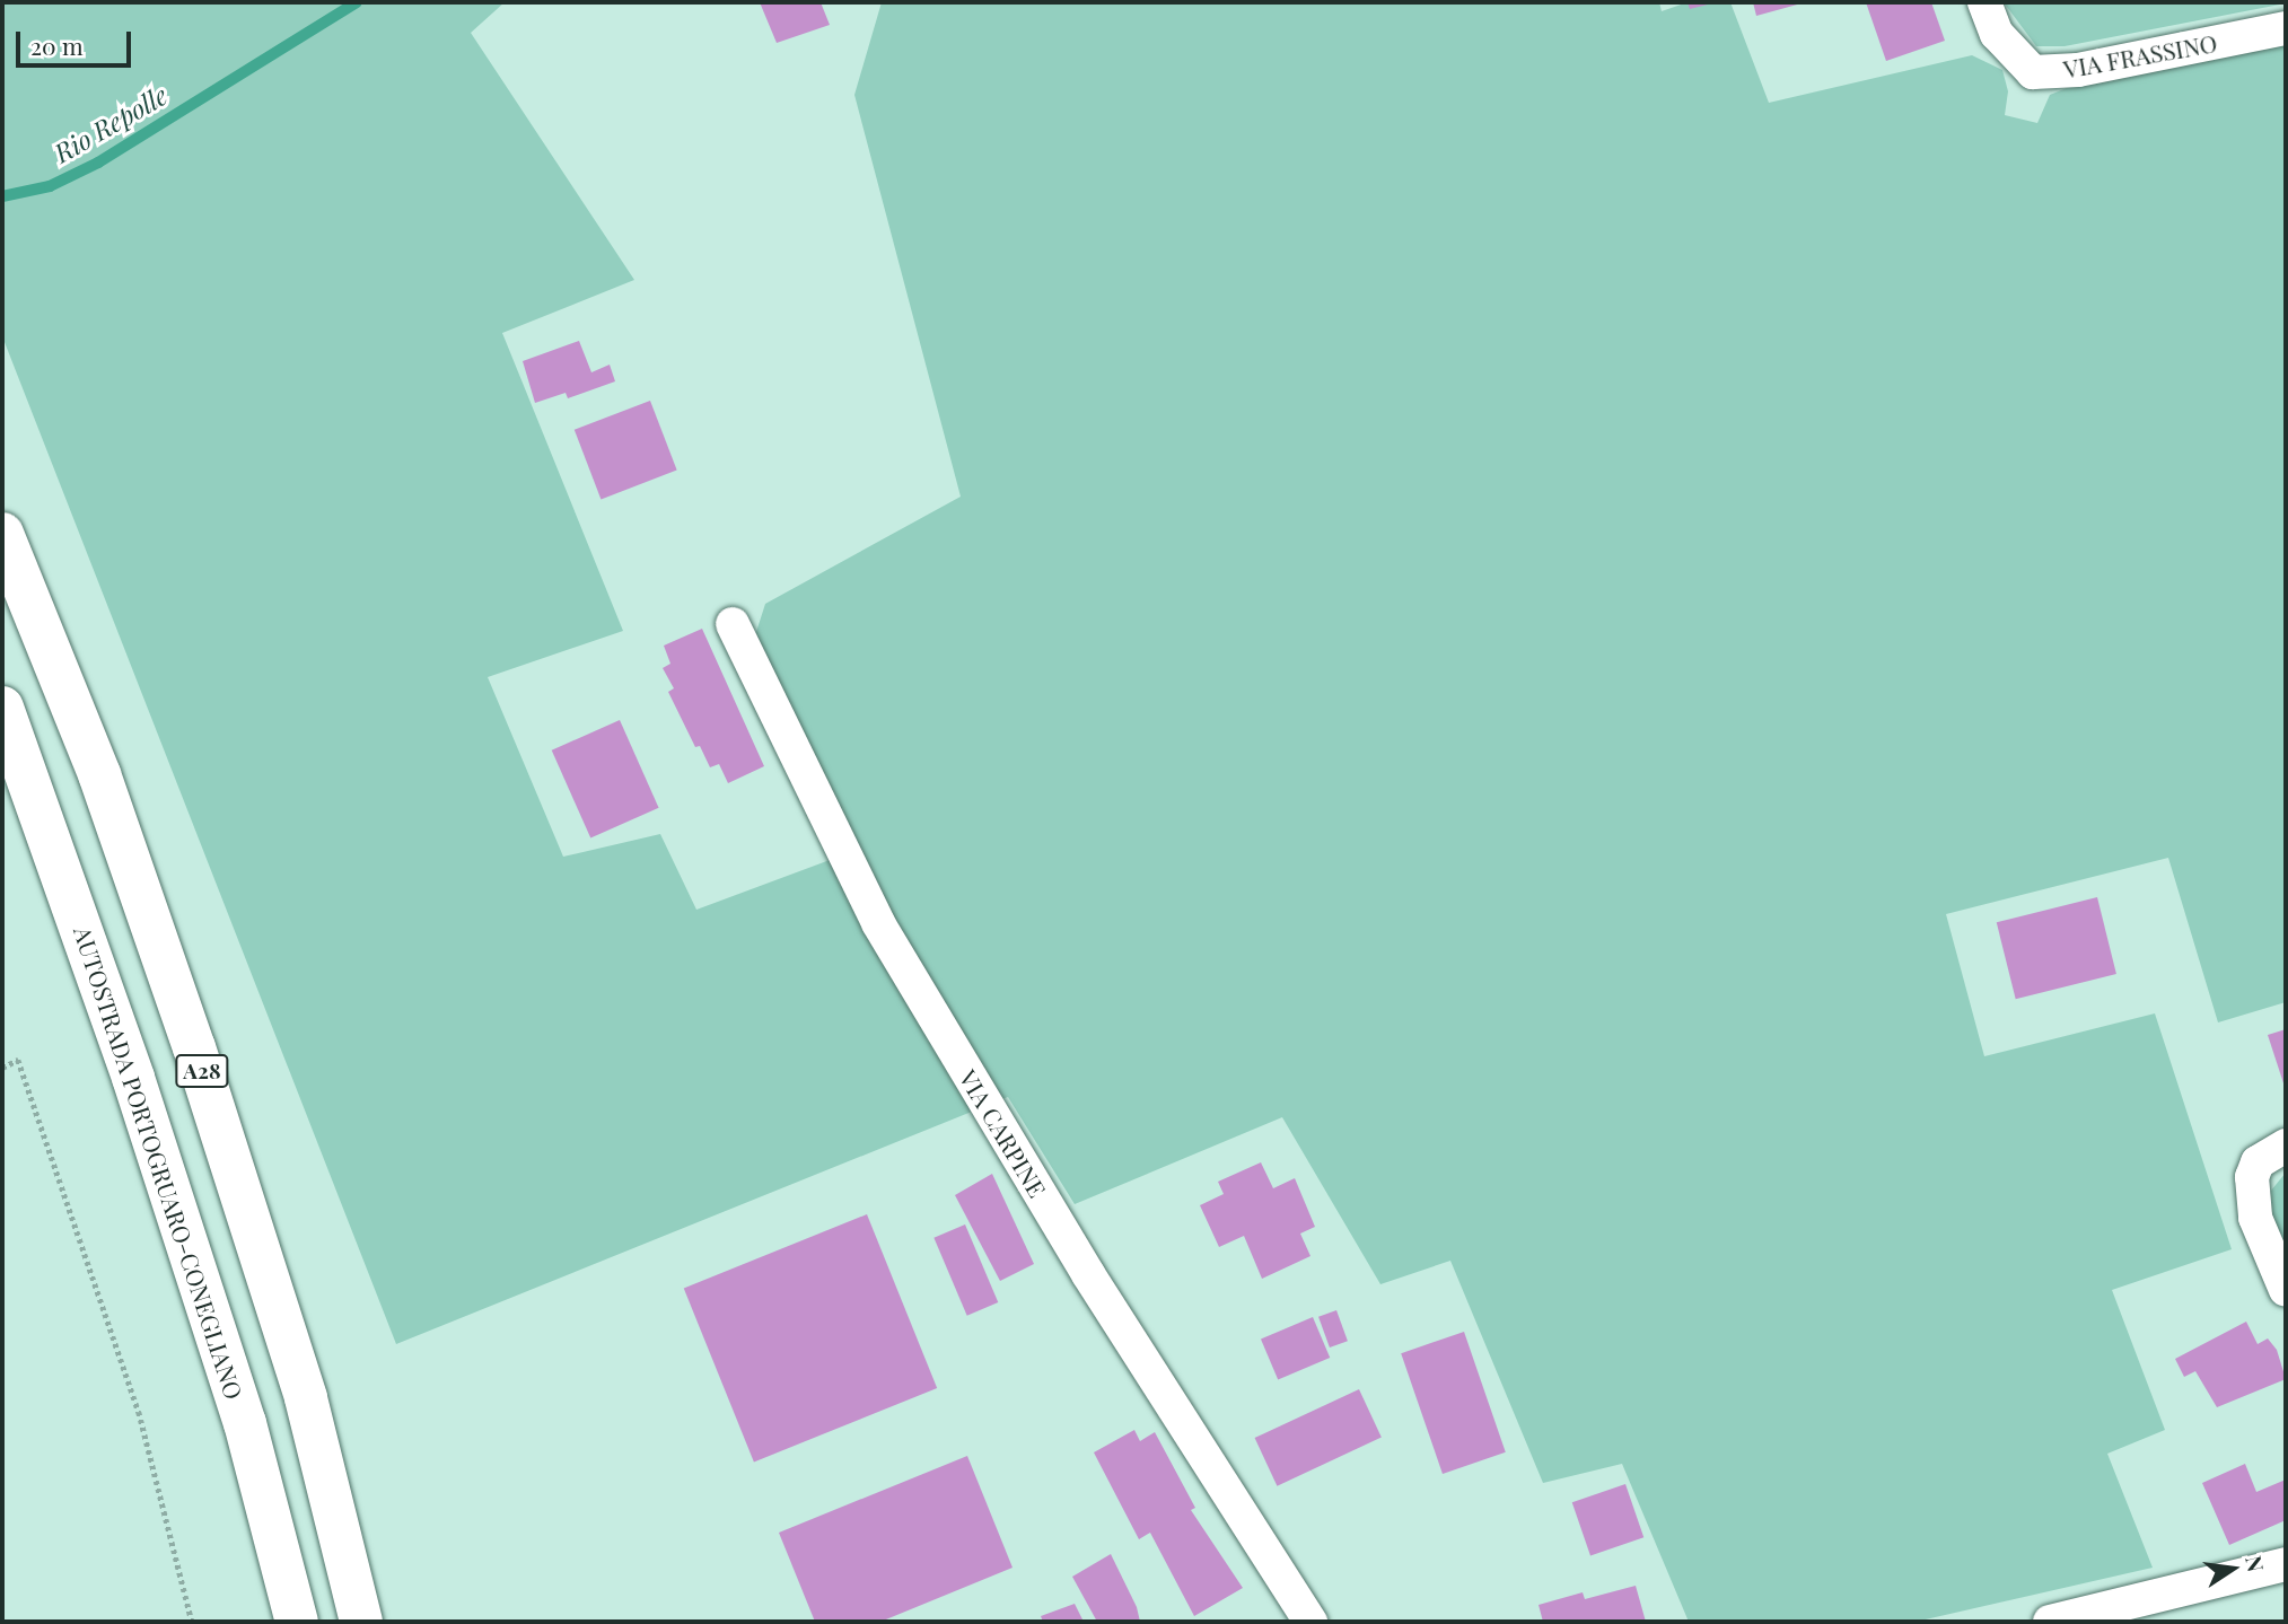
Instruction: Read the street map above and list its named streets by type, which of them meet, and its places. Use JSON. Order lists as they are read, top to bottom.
{
  "streets": {
    "highway": ["A28", "AUTOSTRADA PORTOGRUARO-CONEGLIANO"],
    "street": ["VIA FRASSINO", "VIA CARPINE"]
  },
  "water": ["Rio Repolle"],
  "scale_bar": "20 m",
  "north": "right"
}
